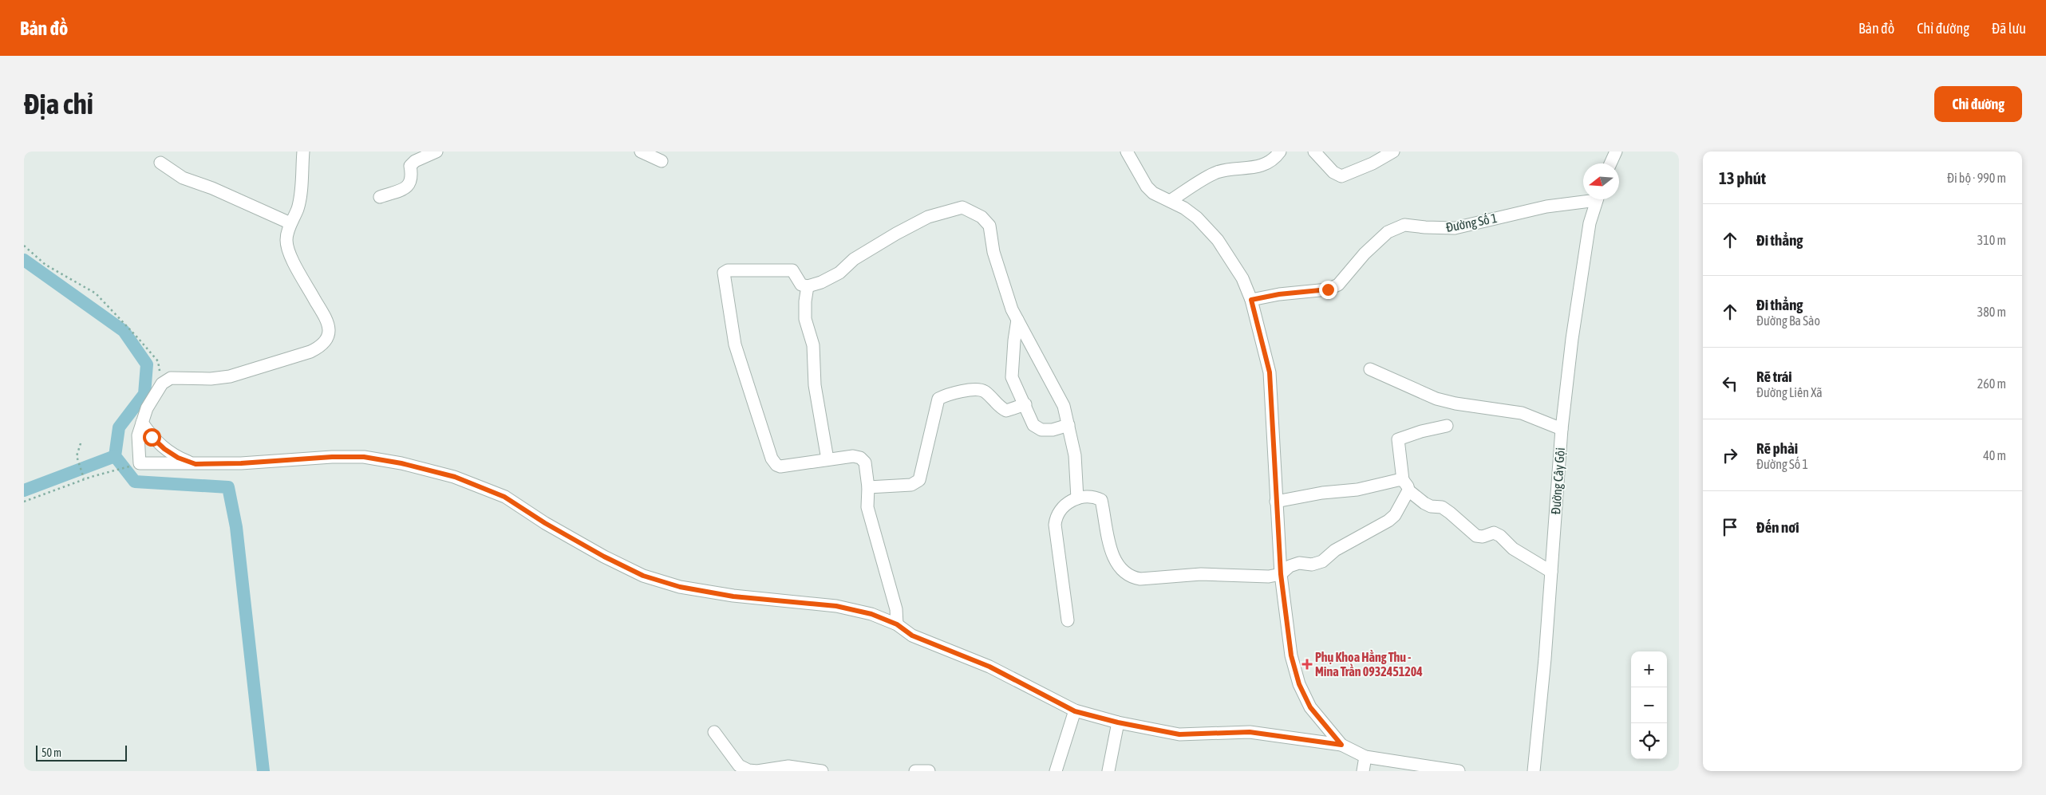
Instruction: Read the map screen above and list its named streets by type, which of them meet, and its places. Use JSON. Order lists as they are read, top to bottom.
{
  "streets": {
    "street": ["Đường Số 1", "Đường Cây Gội"]
  },
  "places": {
    "health": ["Phụ Khoa Hằng Thu - Mina Trần 0932451204"]
  },
  "scale_bar": "50 m",
  "north": "left",
  "page": {
    "header": "Bản đồ",
    "nav": ["Bản đồ", "Chỉ đường", "Đã lưu"],
    "buttons": "Chỉ đường",
    "title": "Địa chỉ",
    "heading": ["13 phút", "Đi bộ · 990 m"],
    "list": [
      ["Đi thẳng", "310 m"],
      ["Đi thẳng", "Đường Ba Sào", "380 m"],
      ["Rẽ trái", "Đường Liên Xã", "260 m"],
      ["Rẽ phải", "Đường Số 1", "40 m"],
      "Đến nơi"
    ],
    "map_buttons": ["+", "−"],
    "scale": "50 m"
  }
}
